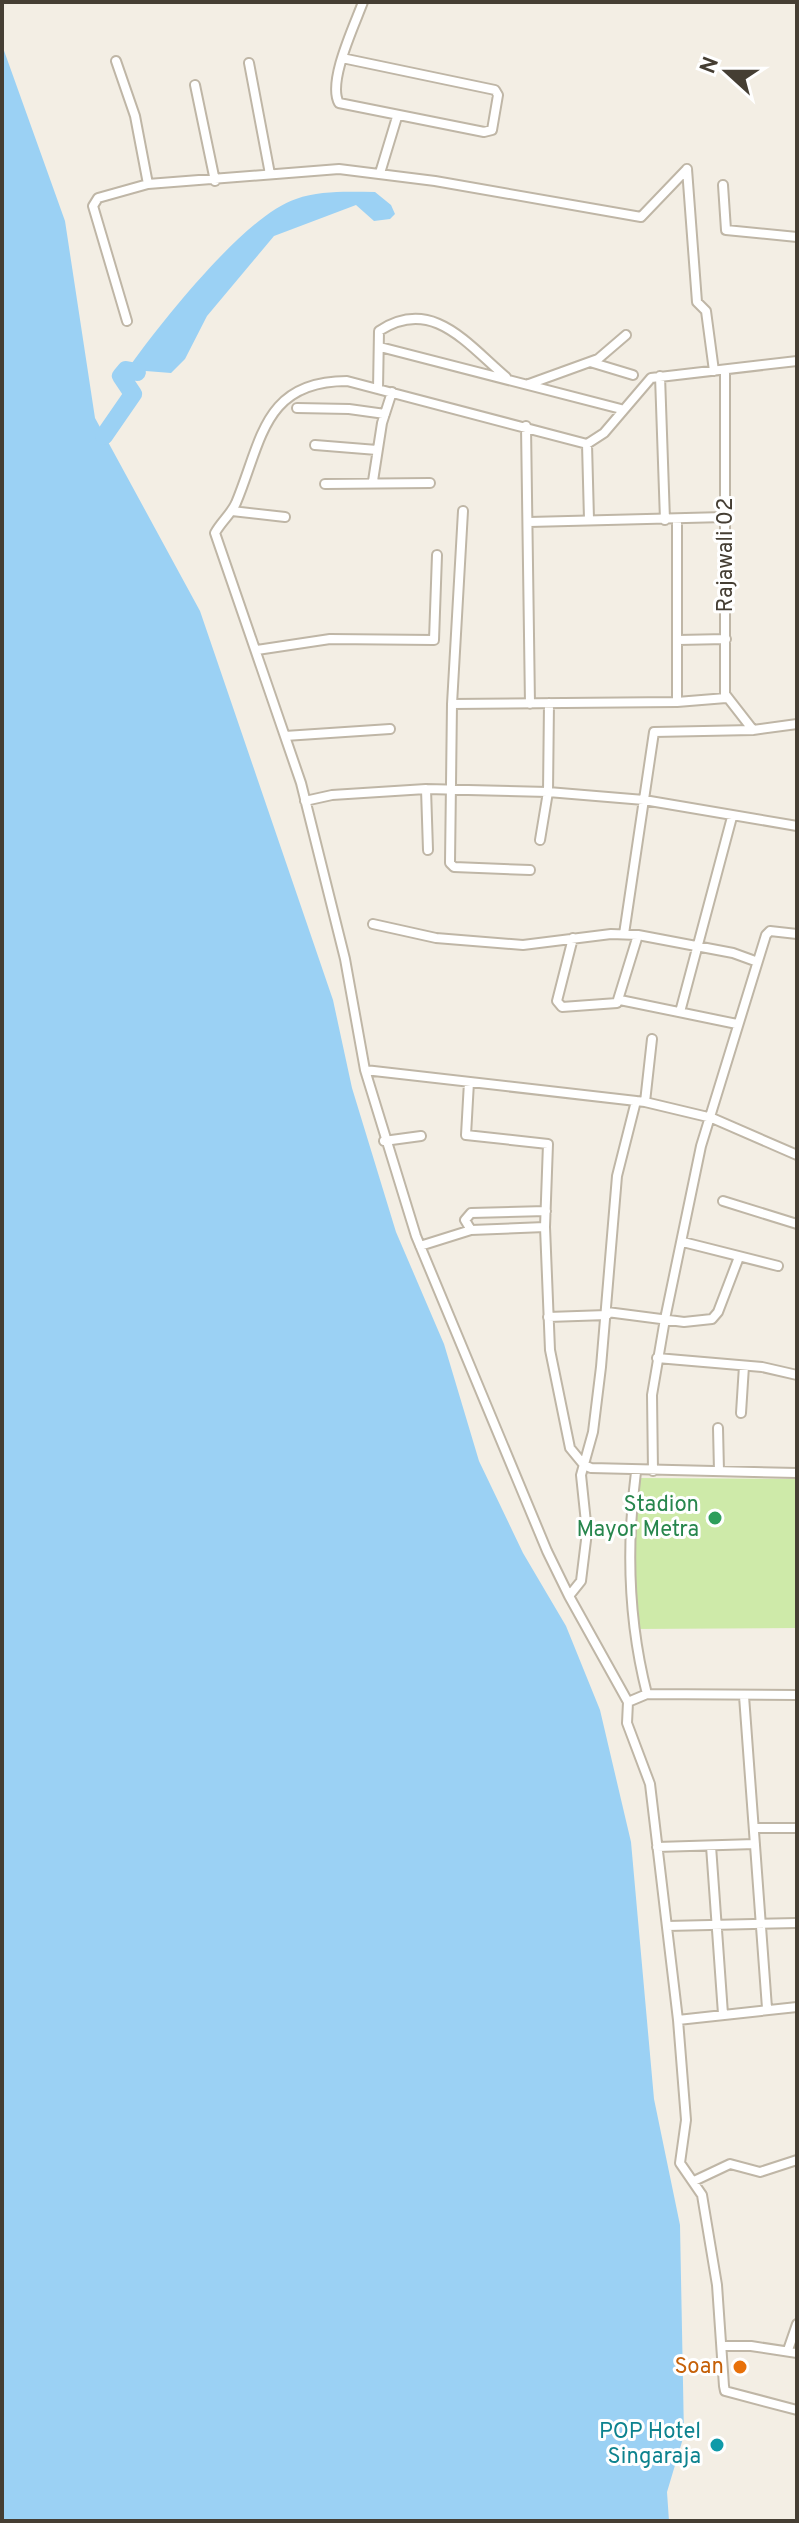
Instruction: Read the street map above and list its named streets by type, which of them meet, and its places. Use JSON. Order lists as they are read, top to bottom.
{
  "streets": {
    "street": ["Rajawali 02"]
  },
  "places": ["Stadion Mayor Metra", "Soan", "POP Hotel Singaraja"],
  "north": "left"
}
